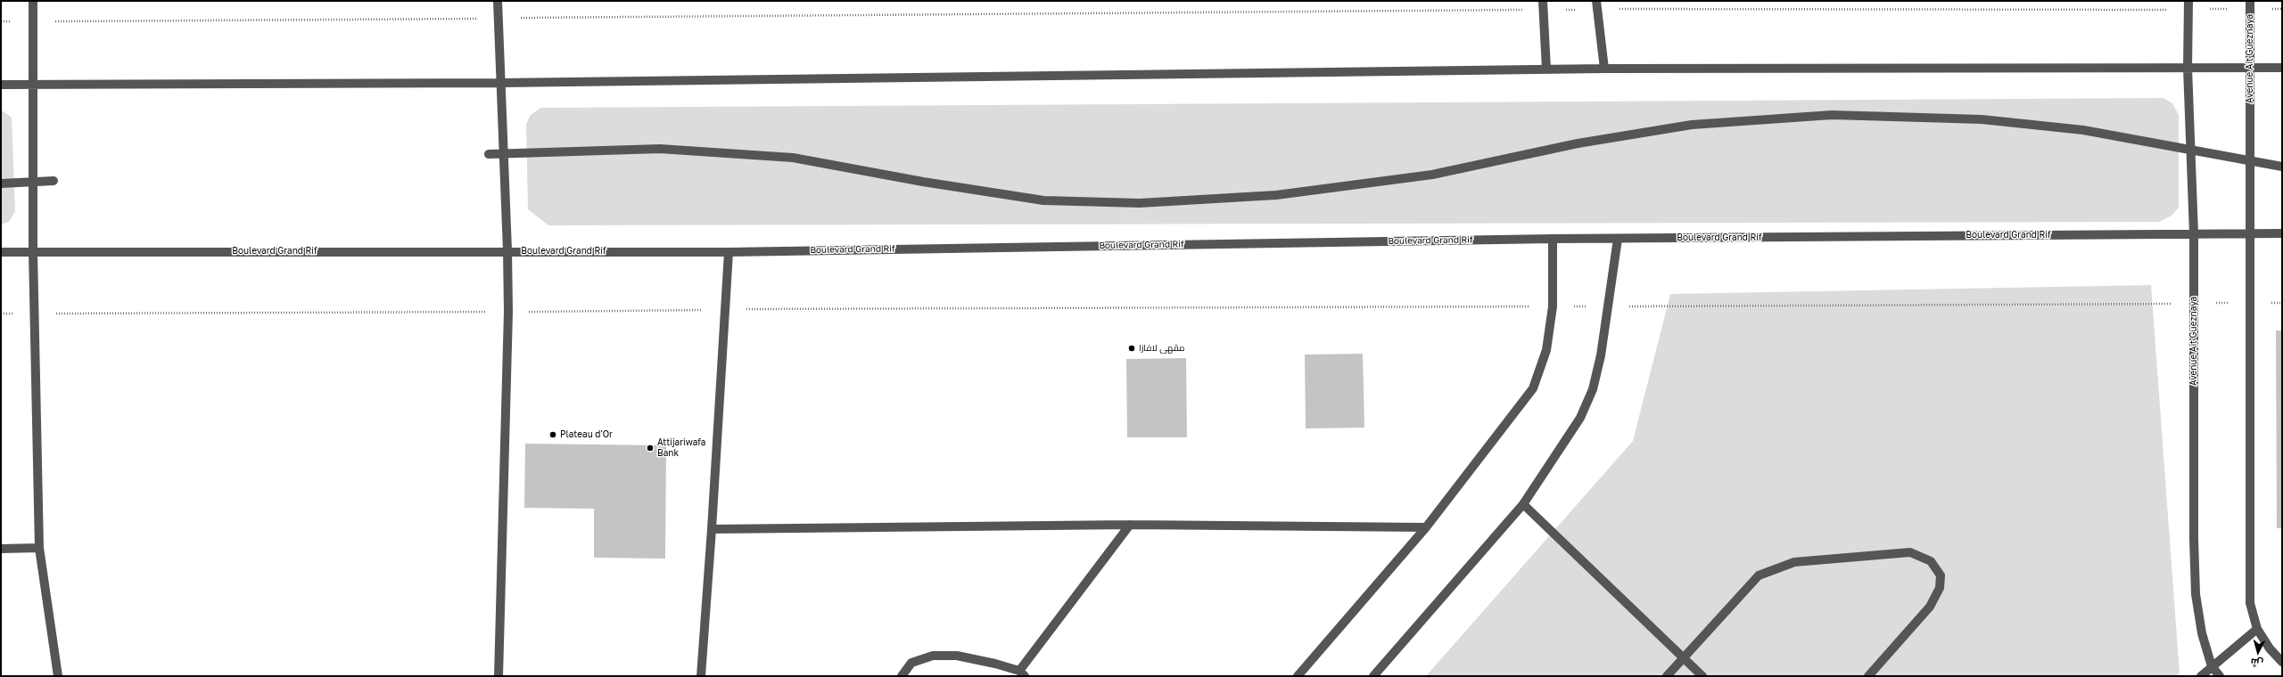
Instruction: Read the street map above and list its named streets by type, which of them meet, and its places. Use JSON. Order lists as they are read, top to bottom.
{
  "streets": {
    "street": ["Avenue Ait Gueznaya", "Boulevard Grand Rif"]
  },
  "crossings": [
    ["Avenue Ait Gueznaya", "Boulevard Grand Rif"]
  ],
  "places": ["مقهى لافازا", "Plateau d'Or", "Attijariwafa Bank"],
  "north": "bottom"
}
